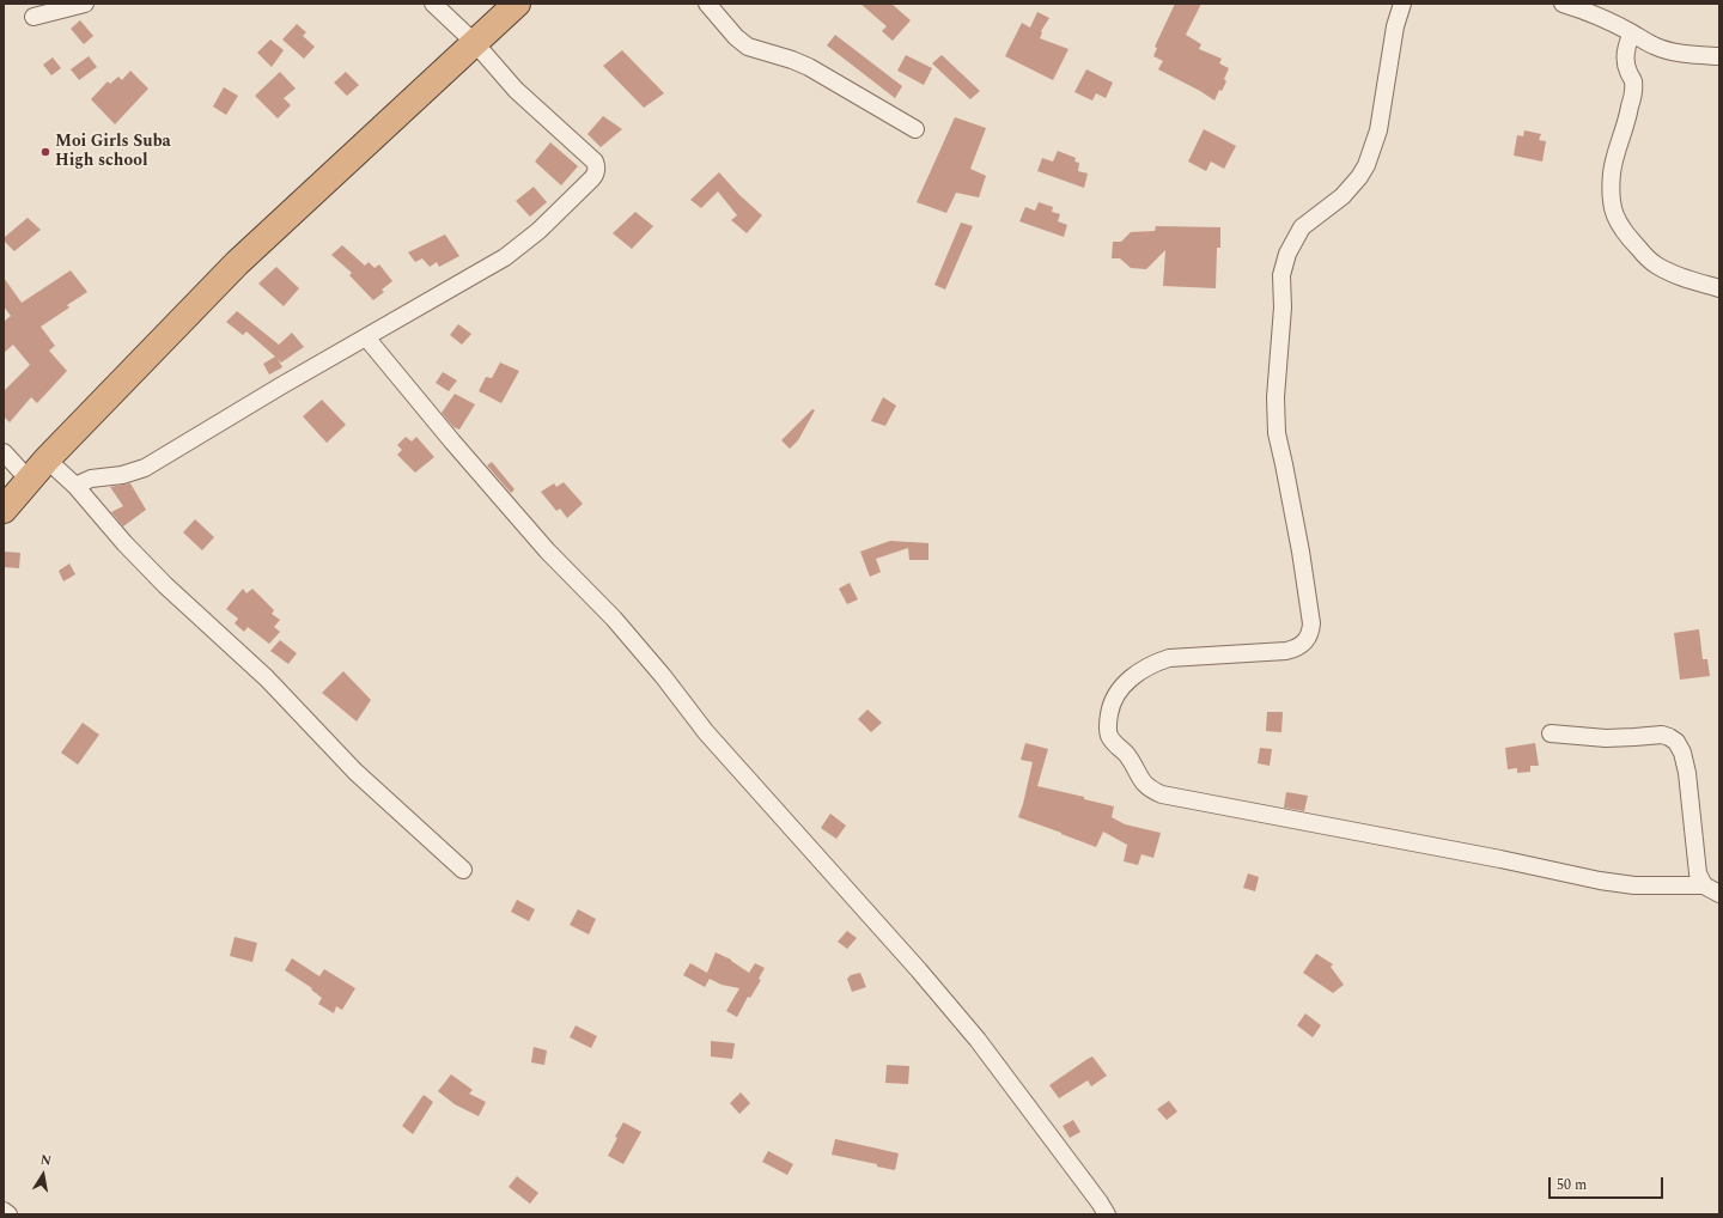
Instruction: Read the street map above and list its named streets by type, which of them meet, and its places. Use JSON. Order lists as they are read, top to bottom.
{
  "places": ["Moi Girls Suba High school"],
  "scale_bar": "50 m",
  "north": "top"
}
